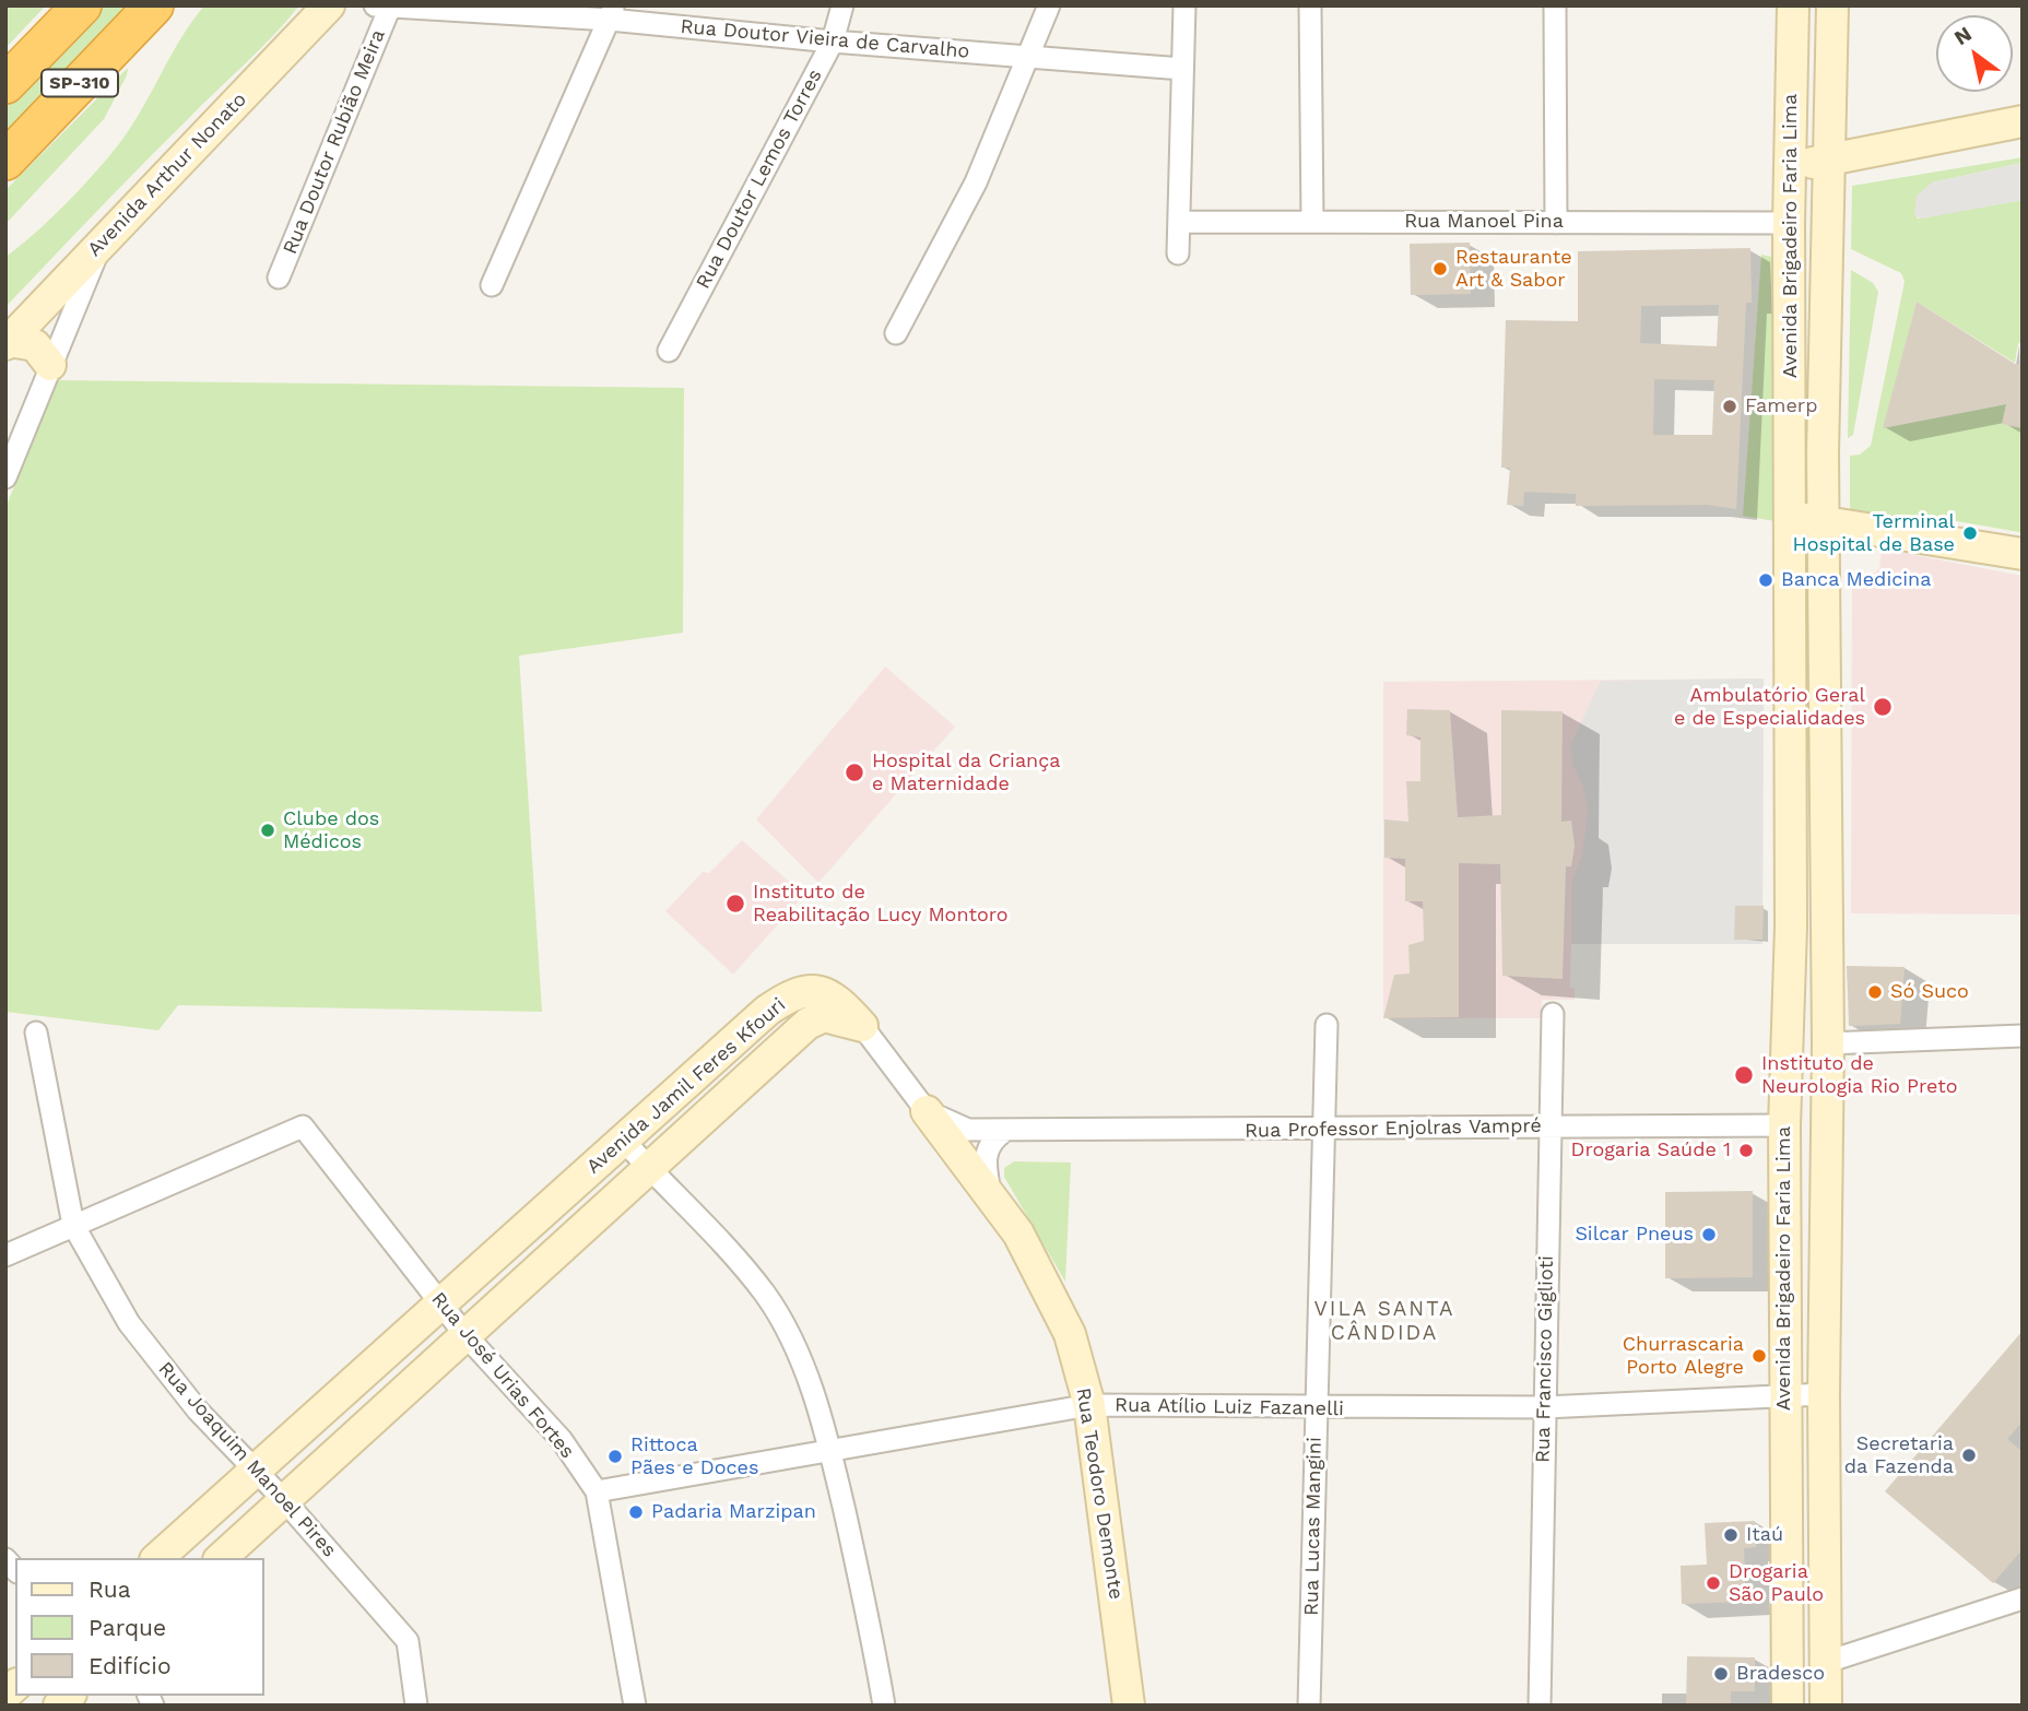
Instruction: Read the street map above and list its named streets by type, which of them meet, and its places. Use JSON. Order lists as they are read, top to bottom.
{
  "streets": {
    "highway": ["SP-310"],
    "main road": [
      "Avenida Arthur Nonato",
      "Avenida Brigadeiro Faria Lima",
      "Avenida Jamil Feres Kfouri",
      "Rua Teodoro Demonte"
    ],
    "street": [
      "Rua Doutor Vieira de Carvalho",
      "Rua Doutor Rubião Meira",
      "Rua Doutor Lemos Torres",
      "Rua Manoel Pina",
      "Rua Professor Enjolras Vampré",
      "Rua Francisco Giglioti",
      "Rua José Urias Fortes",
      "Rua Atílio Luiz Fazanelli",
      "Rua Joaquim Manoel Pires",
      "Rua Lucas Mangini"
    ]
  },
  "crossings": [
    ["Rua Doutor Vieira de Carvalho", "Rua Doutor Rubião Meira"],
    ["Rua Doutor Vieira de Carvalho", "Rua Doutor Lemos Torres"],
    ["Rua Manoel Pina", "Avenida Brigadeiro Faria Lima"],
    ["Avenida Brigadeiro Faria Lima", "Rua Professor Enjolras Vampré"],
    ["Avenida Brigadeiro Faria Lima", "Rua Atílio Luiz Fazanelli"],
    ["Avenida Jamil Feres Kfouri", "Rua José Urias Fortes"],
    ["Avenida Jamil Feres Kfouri", "Rua Joaquim Manoel Pires"],
    ["Avenida Jamil Feres Kfouri", "Rua Teodoro Demonte"],
    ["Rua Professor Enjolras Vampré", "Rua Francisco Giglioti"],
    ["Rua Professor Enjolras Vampré", "Rua Teodoro Demonte"],
    ["Rua Professor Enjolras Vampré", "Rua Lucas Mangini"],
    ["Rua Francisco Giglioti", "Rua Atílio Luiz Fazanelli"],
    ["Rua José Urias Fortes", "Rua Atílio Luiz Fazanelli"],
    ["Rua José Urias Fortes", "Rua Joaquim Manoel Pires"],
    ["Rua Atílio Luiz Fazanelli", "Rua Teodoro Demonte"],
    ["Rua Atílio Luiz Fazanelli", "Rua Lucas Mangini"]
  ],
  "districts": ["VILA SANTA CÂNDIDA"],
  "places": [
    "Restaurante Art & Sabor",
    "Famerp",
    "Terminal Hospital de Base",
    "Banca Medicina",
    "Ambulatório Geral e de Especialidades",
    "Hospital da Criança e Maternidade",
    "Clube dos Médicos",
    "Instituto de Reabilitação Lucy Montoro",
    "Só Suco",
    "Instituto de Neurologia Rio Preto",
    "Drogaria Saúde 1",
    "Silcar Pneus",
    "Churrascaria Porto Alegre",
    "Secretaria da Fazenda",
    "Rittoca Pães e Doces",
    "Padaria Marzipan",
    "Itaú",
    "Drogaria São Paulo",
    "Bradesco"
  ],
  "legend": ["Rua", "Parque", "Edifício"],
  "north": "top left"
}
